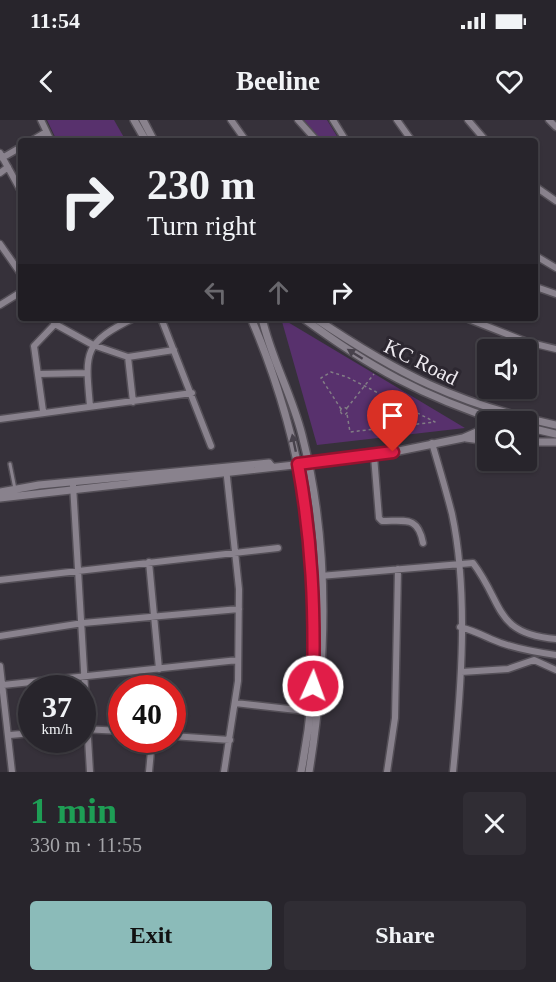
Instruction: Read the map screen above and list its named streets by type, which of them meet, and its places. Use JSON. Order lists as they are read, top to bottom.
{
  "streets": {
    "street": ["KC Road"]
  },
  "page": {
    "status": "11:54",
    "header": "Beeline",
    "turn": ["230 m", "Turn right"],
    "speed": "37 km/h",
    "limit": "40",
    "heading": ["1 min", "330 m · 11:55"],
    "buttons": ["Exit", "Share"]
  }
}
